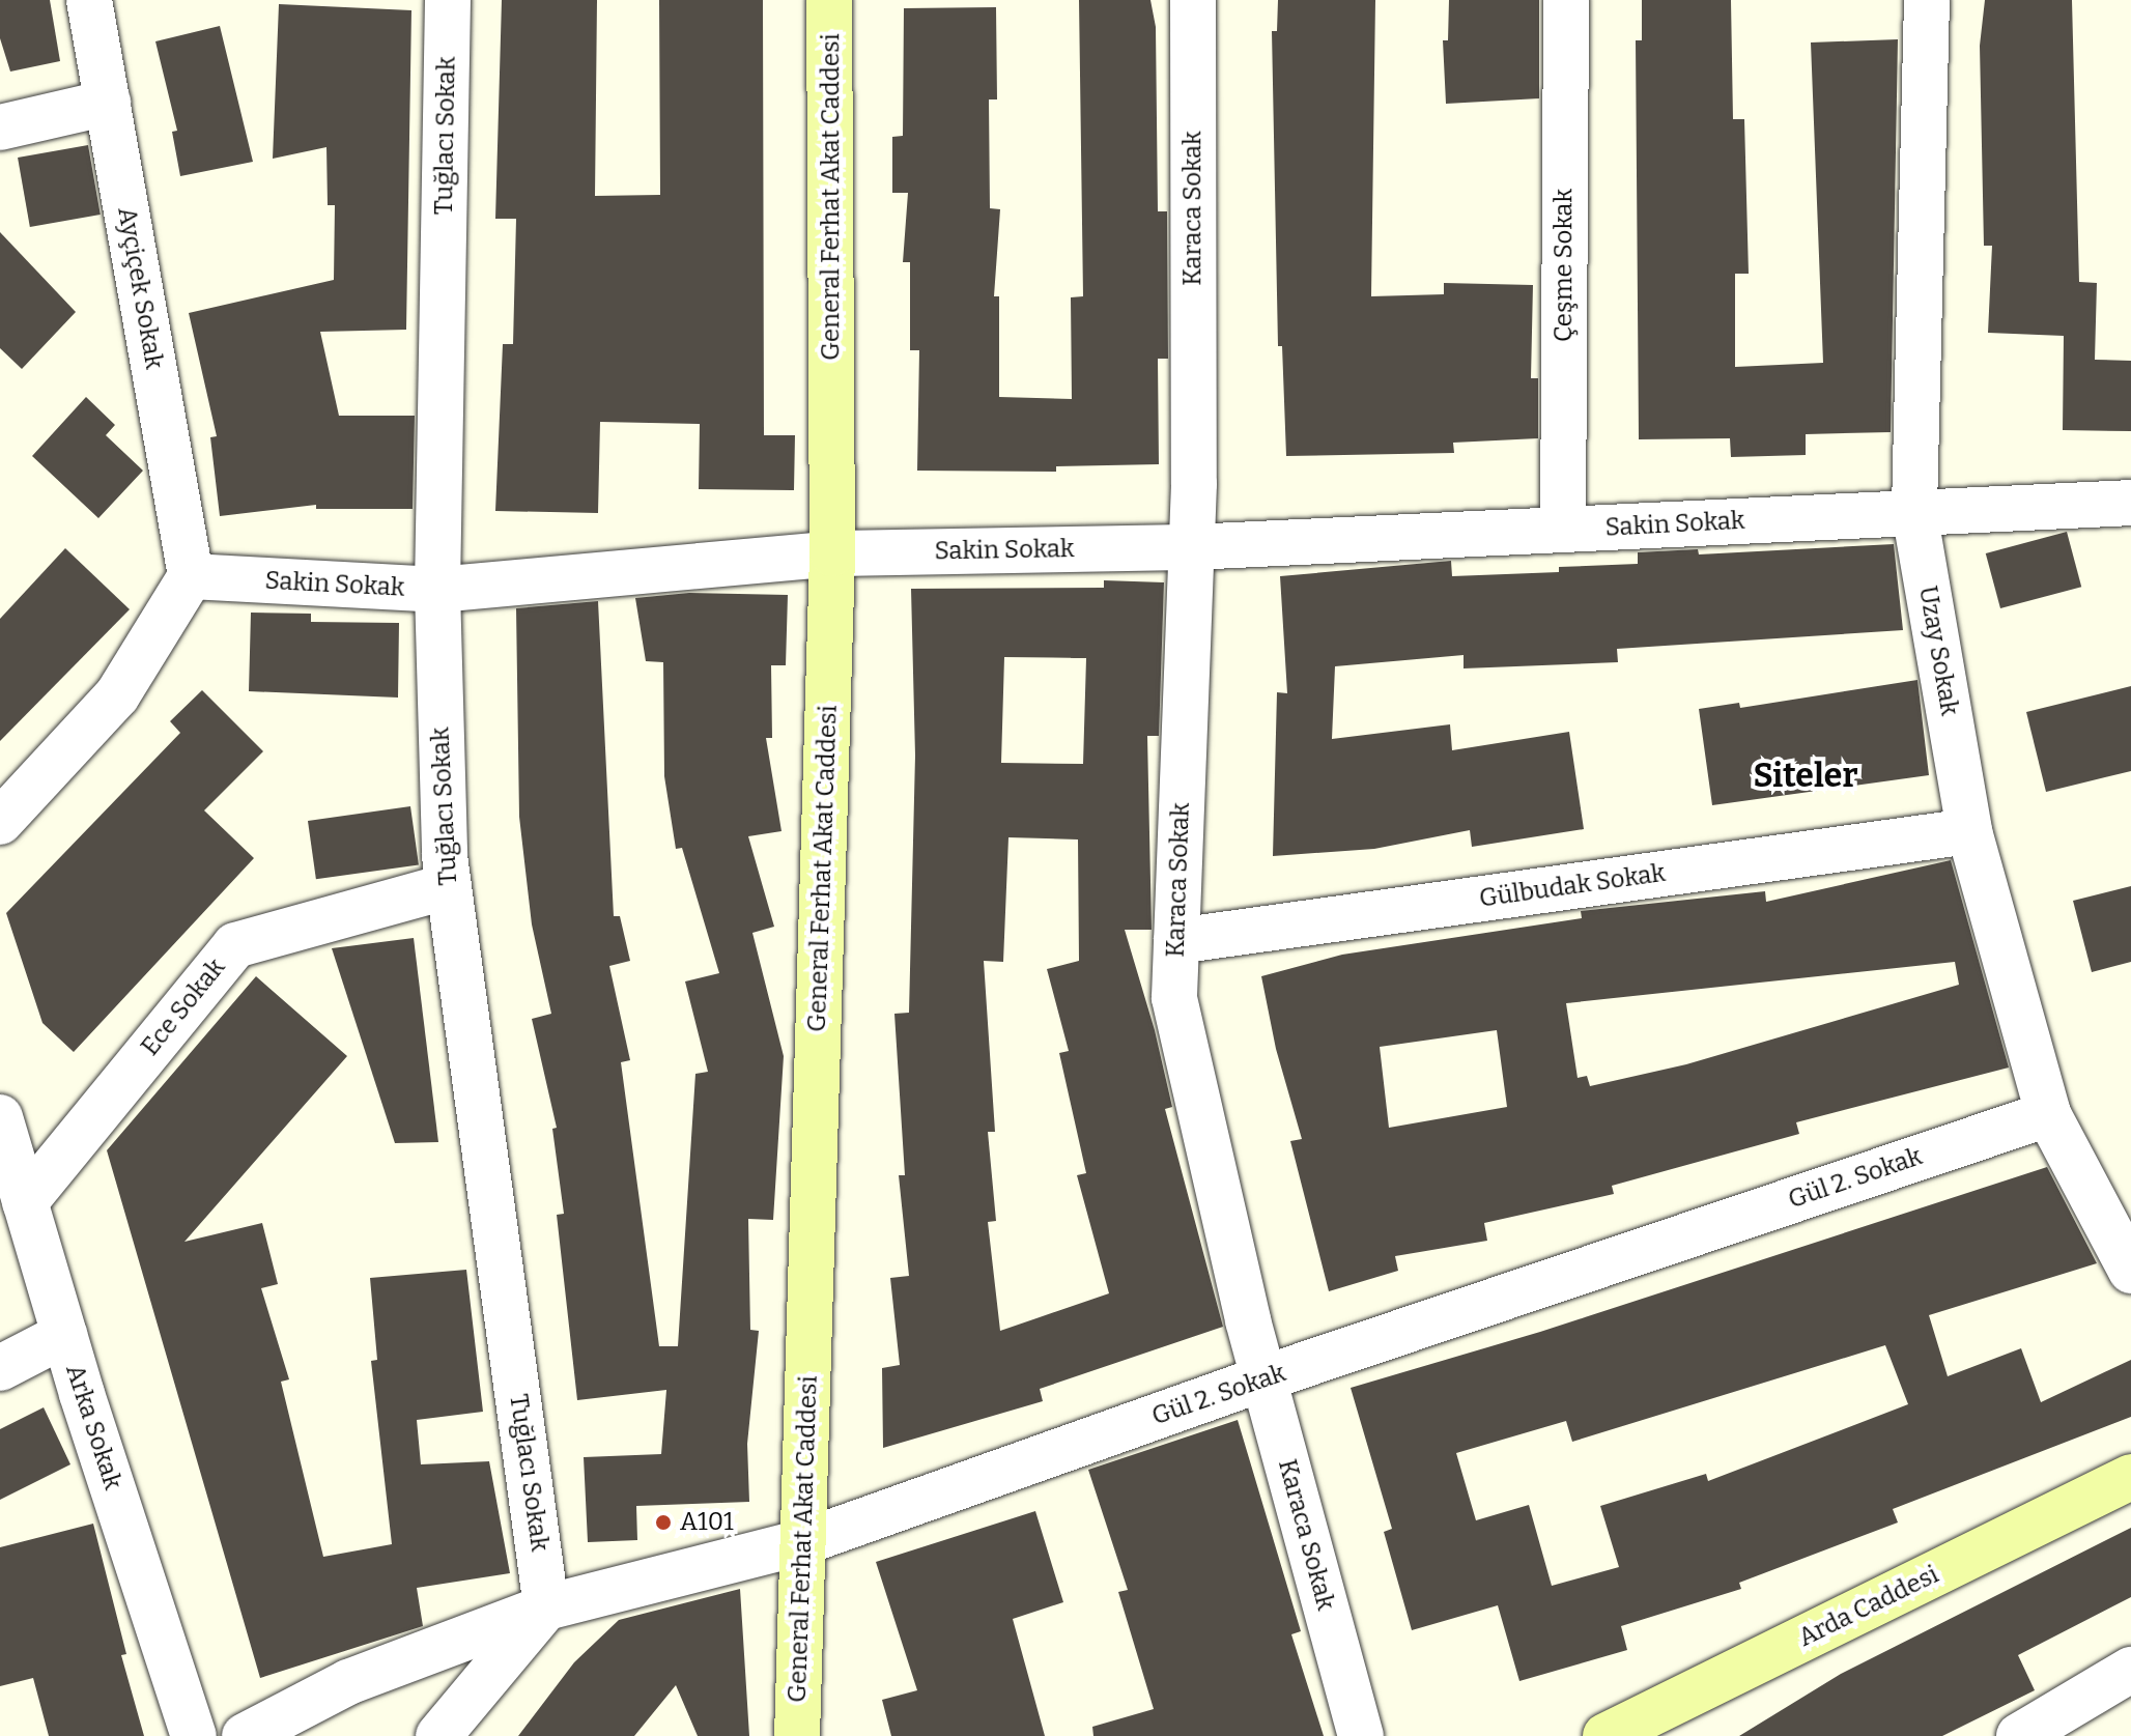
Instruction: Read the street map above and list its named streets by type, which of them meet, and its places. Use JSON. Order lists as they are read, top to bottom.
{
  "streets": {
    "street": [
      "Tuğlacı Sokak",
      "General Ferhat Akat Caddesi",
      "Karaca Sokak",
      "Çeşme Sokak",
      "Ayçiçek Sokak",
      "Sakin Sokak",
      "Uzay Sokak",
      "Gülbudak Sokak",
      "Ece Sokak",
      "Gül 2. Sokak",
      "Arka Sokak",
      "Arda Caddesi"
    ]
  },
  "crossings": [
    ["Tuğlacı Sokak", "Sakin Sokak"],
    ["Tuğlacı Sokak", "Ece Sokak"],
    ["Tuğlacı Sokak", "Gül 2. Sokak"],
    ["General Ferhat Akat Caddesi", "Sakin Sokak"],
    ["General Ferhat Akat Caddesi", "Gül 2. Sokak"],
    ["Karaca Sokak", "Sakin Sokak"],
    ["Karaca Sokak", "Gülbudak Sokak"],
    ["Karaca Sokak", "Gül 2. Sokak"],
    ["Çeşme Sokak", "Sakin Sokak"],
    ["Ayçiçek Sokak", "Sakin Sokak"],
    ["Sakin Sokak", "Uzay Sokak"],
    ["Uzay Sokak", "Gülbudak Sokak"],
    ["Uzay Sokak", "Gül 2. Sokak"],
    ["Ece Sokak", "Arka Sokak"]
  ],
  "districts": ["Siteler"],
  "places": ["A101"]
}
